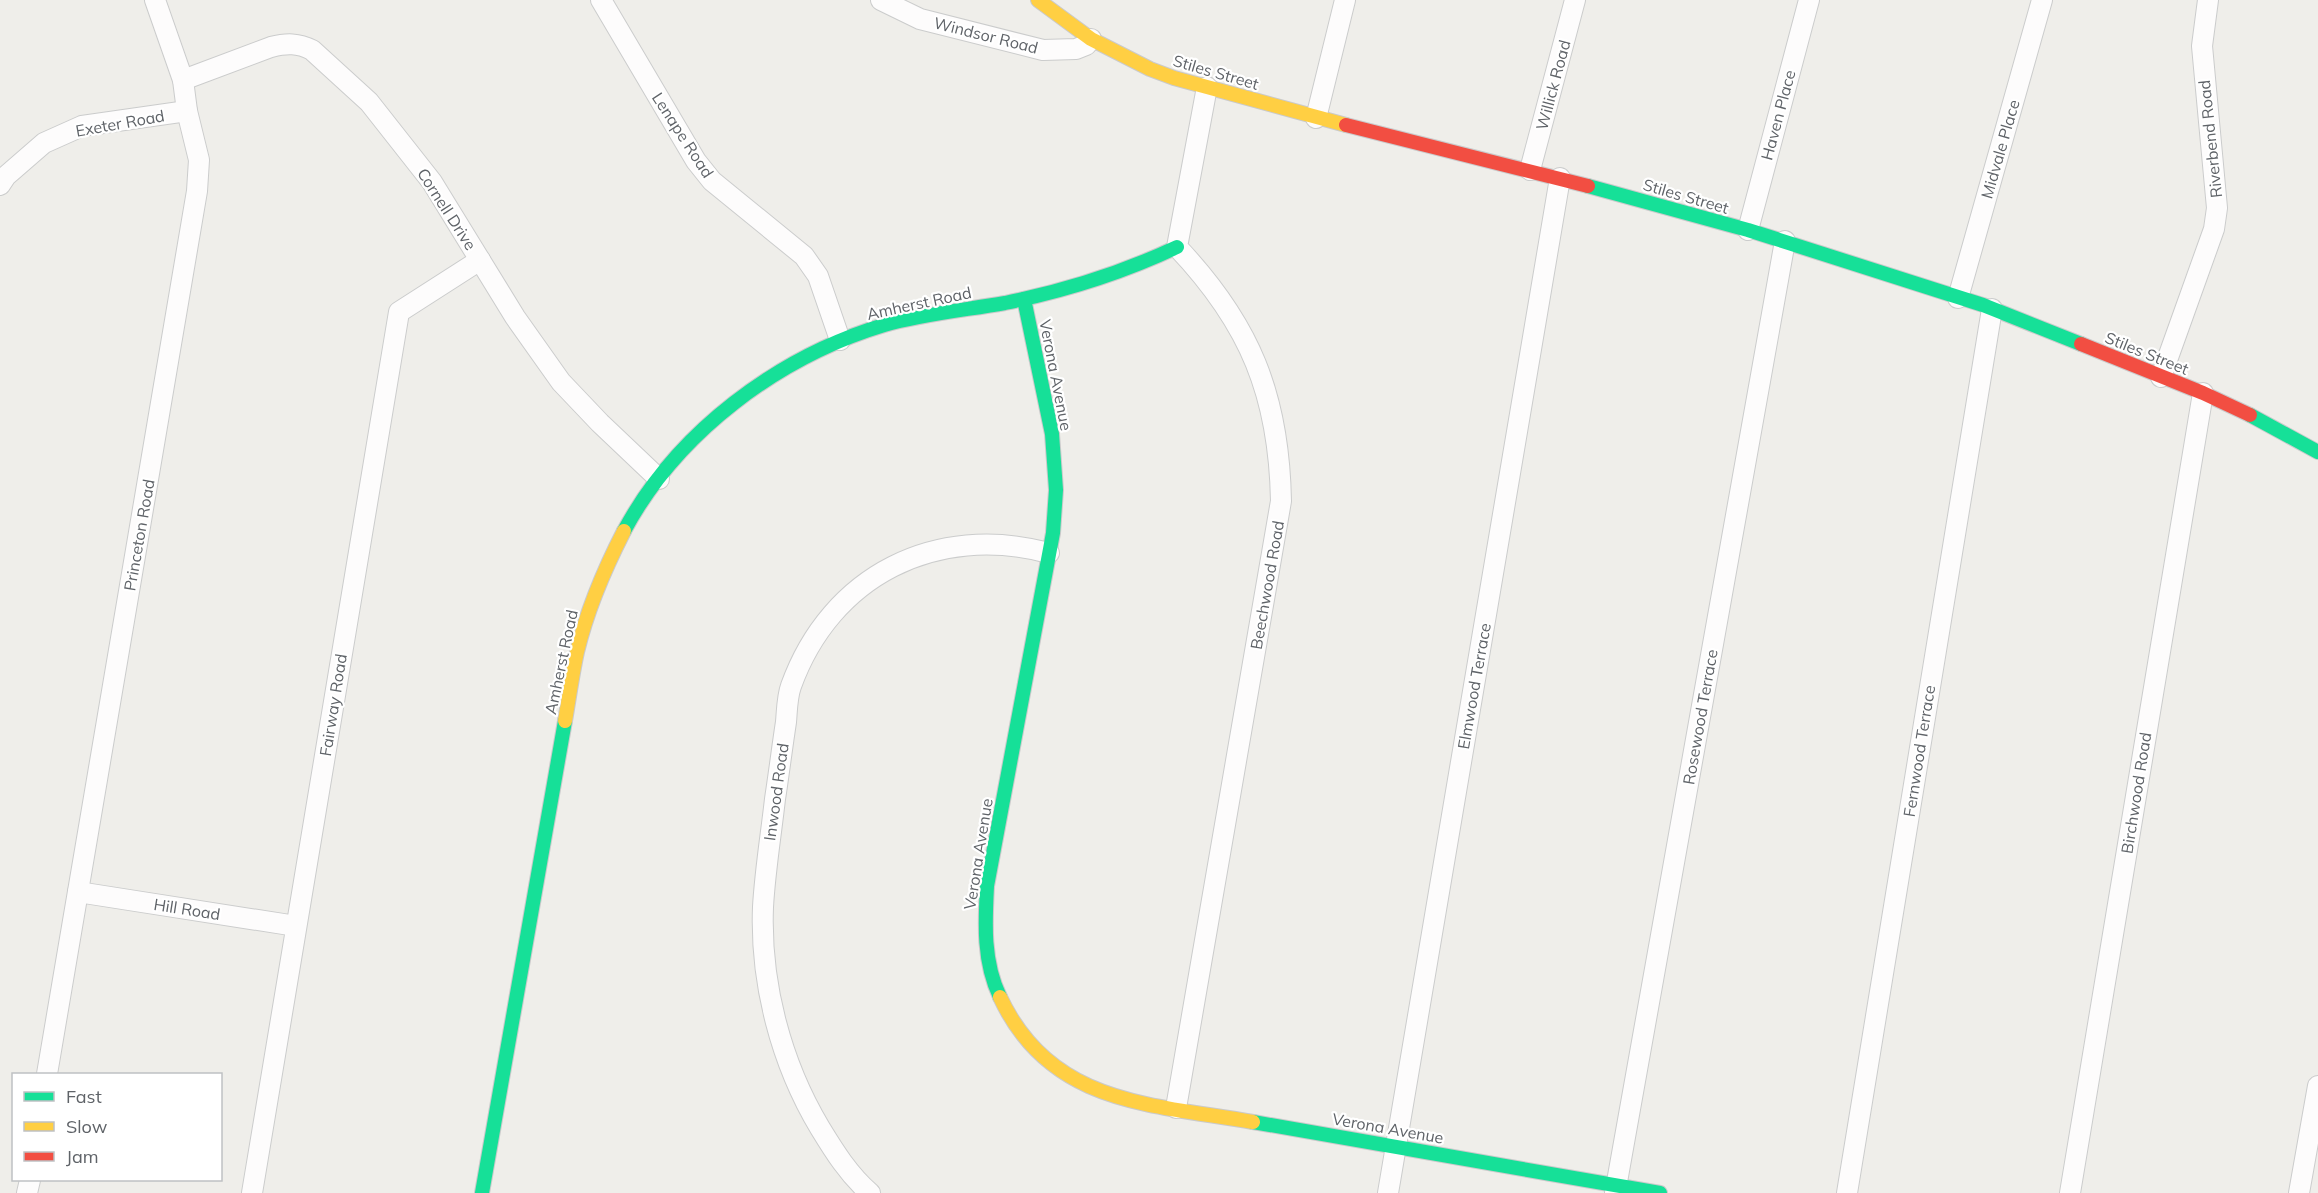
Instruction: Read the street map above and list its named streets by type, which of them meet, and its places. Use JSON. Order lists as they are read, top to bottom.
{
  "streets": {
    "street": [
      "Windsor Road",
      "Stiles Street",
      "Willick Road",
      "Haven Place",
      "Exeter Road",
      "Lenape Road",
      "Riverbend Road",
      "Midvale Place",
      "Cornell Drive",
      "Amherst Road",
      "Verona Avenue",
      "Princeton Road",
      "Beechwood Road",
      "Elmwood Terrace",
      "Fairway Road",
      "Rosewood Terrace",
      "Fernwood Terrace",
      "Inwood Road",
      "Birchwood Road",
      "Hill Road"
    ]
  },
  "crossings": [
    ["Windsor Road", "Stiles Street"],
    ["Stiles Street", "Willick Road"],
    ["Stiles Street", "Haven Place"],
    ["Stiles Street", "Riverbend Road"],
    ["Stiles Street", "Midvale Place"],
    ["Stiles Street", "Elmwood Terrace"],
    ["Stiles Street", "Rosewood Terrace"],
    ["Stiles Street", "Fernwood Terrace"],
    ["Stiles Street", "Birchwood Road"],
    ["Exeter Road", "Princeton Road"],
    ["Lenape Road", "Amherst Road"],
    ["Cornell Drive", "Amherst Road"],
    ["Cornell Drive", "Princeton Road"],
    ["Cornell Drive", "Fairway Road"],
    ["Amherst Road", "Verona Avenue"],
    ["Amherst Road", "Beechwood Road"],
    ["Verona Avenue", "Beechwood Road"],
    ["Verona Avenue", "Elmwood Terrace"],
    ["Verona Avenue", "Rosewood Terrace"],
    ["Verona Avenue", "Inwood Road"],
    ["Princeton Road", "Hill Road"],
    ["Fairway Road", "Hill Road"]
  ],
  "legend": ["Fast", "Slow", "Jam"]
}
